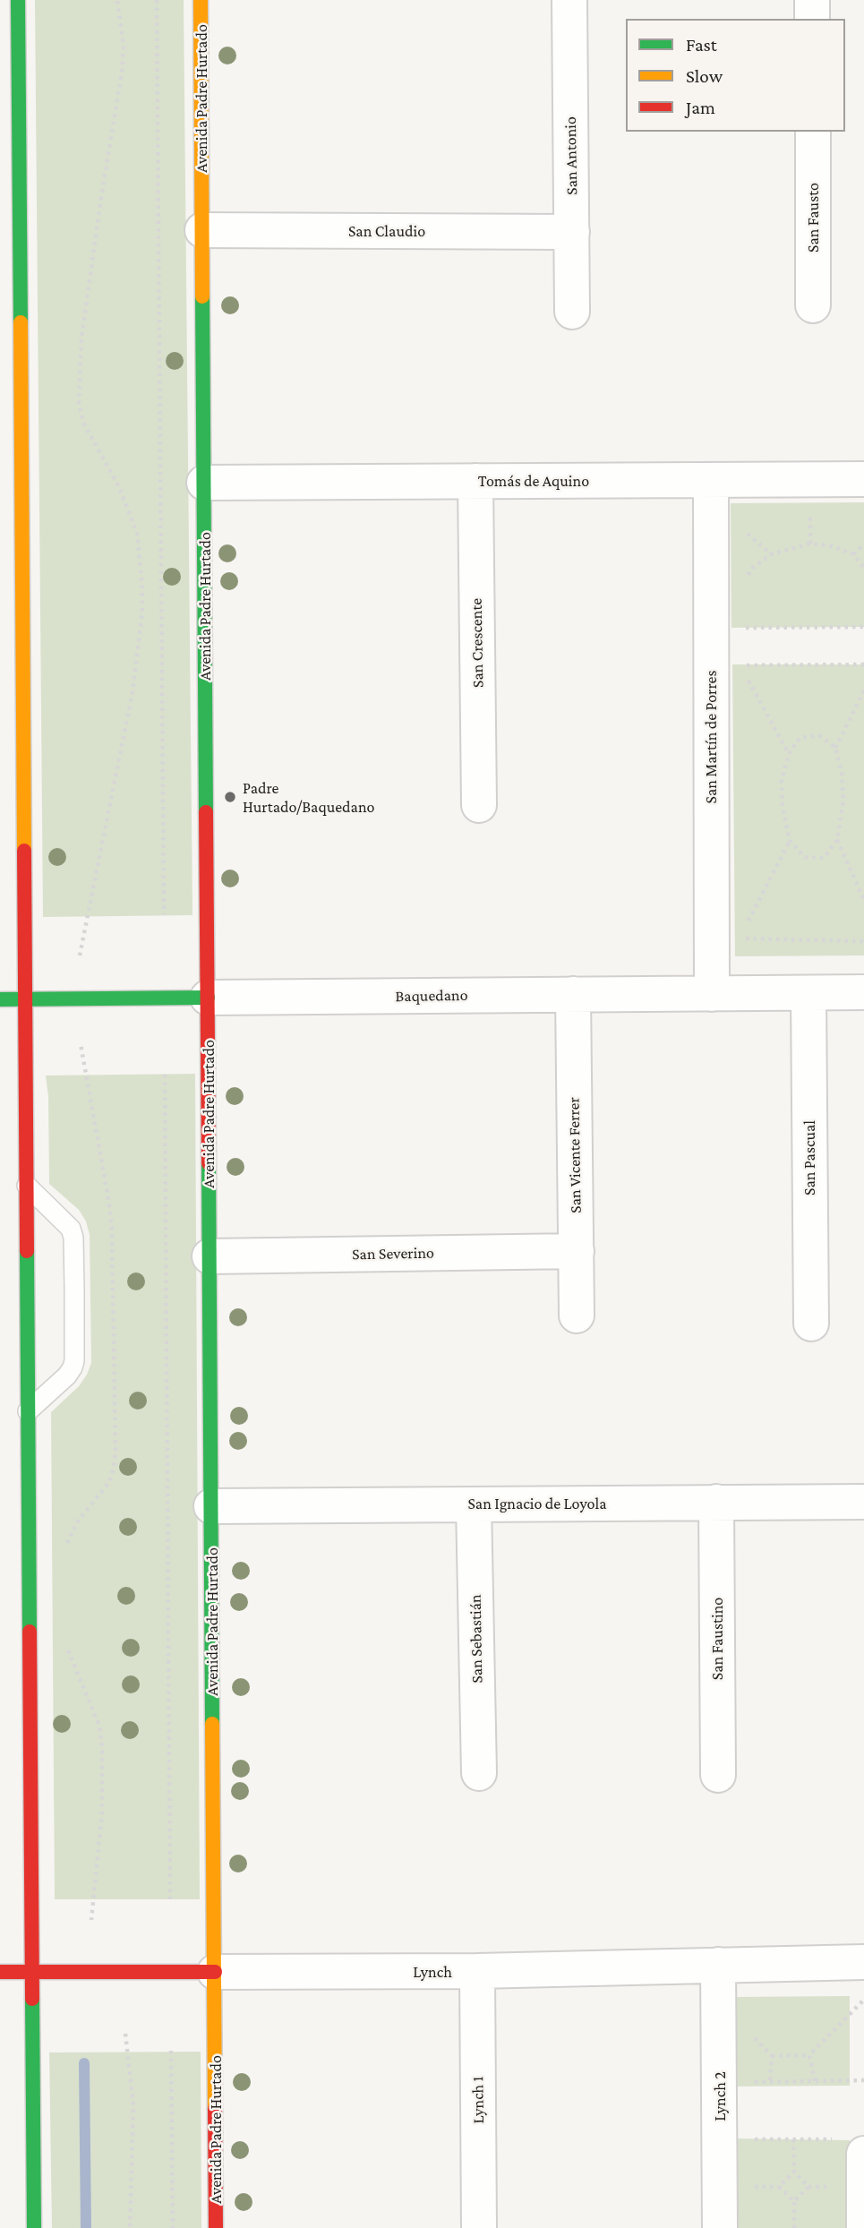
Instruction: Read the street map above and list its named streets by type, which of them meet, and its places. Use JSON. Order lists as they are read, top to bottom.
{
  "streets": {
    "main road": ["Avenida Padre Hurtado", "Baquedano", "Lynch"],
    "street": [
      "San Antonio",
      "San Fausto",
      "San Claudio",
      "Tomás de Aquino",
      "San Crescente",
      "San Martín de Porres",
      "San Vicente Ferrer",
      "San Pascual",
      "San Severino",
      "San Ignacio de Loyola",
      "San Sebastián",
      "San Faustino",
      "Lynch 2",
      "Lynch 1"
    ]
  },
  "crossings": [
    ["Avenida Padre Hurtado", "San Claudio"],
    ["Avenida Padre Hurtado", "Tomás de Aquino"],
    ["Avenida Padre Hurtado", "Baquedano"],
    ["Avenida Padre Hurtado", "San Severino"],
    ["Avenida Padre Hurtado", "San Ignacio de Loyola"],
    ["Avenida Padre Hurtado", "Lynch"],
    ["San Antonio", "San Claudio"],
    ["Tomás de Aquino", "San Crescente"],
    ["Tomás de Aquino", "San Martín de Porres"],
    ["San Martín de Porres", "Baquedano"],
    ["Baquedano", "San Vicente Ferrer"],
    ["Baquedano", "San Pascual"],
    ["San Vicente Ferrer", "San Severino"],
    ["San Ignacio de Loyola", "San Sebastián"],
    ["San Ignacio de Loyola", "San Faustino"],
    ["Lynch", "Lynch 2"],
    ["Lynch", "Lynch 1"]
  ],
  "places": ["Padre Hurtado/Baquedano"],
  "legend": ["Fast", "Slow", "Jam"]
}
